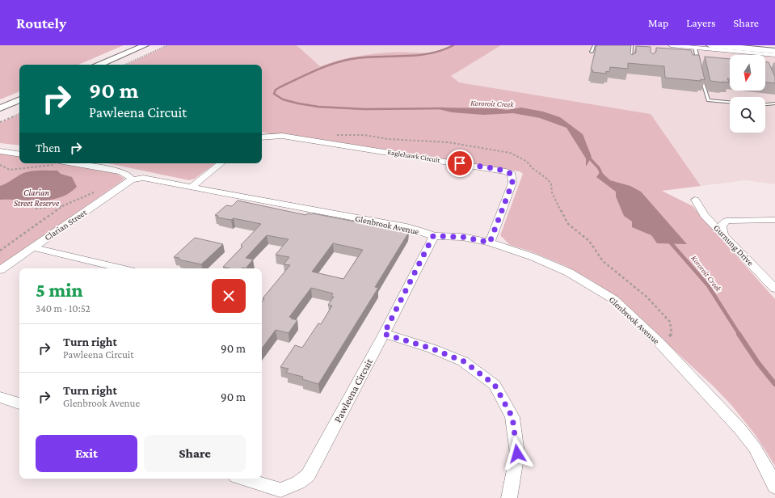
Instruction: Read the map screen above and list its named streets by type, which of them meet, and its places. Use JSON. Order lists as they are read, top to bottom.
{
  "streets": {
    "street": [
      "Eaglehawk Circuit",
      "Clarian Street",
      "Glenbrook Avenue",
      "Gurnung Drive",
      "Pawleena Circuit"
    ]
  },
  "crossings": [
    ["Eaglehawk Circuit", "Glenbrook Avenue"],
    ["Clarian Street", "Glenbrook Avenue"],
    ["Glenbrook Avenue", "Pawleena Circuit"]
  ],
  "water": ["Kororoit Creek"],
  "parks": ["Clarian Street Reserve"],
  "north": "bottom",
  "page": {
    "header": "Routely",
    "nav": ["Map", "Layers", "Share"],
    "turn": ["90 m", "Pawleena Circuit"],
    "then": "Then",
    "heading": ["5 min", "340 m · 10:52"],
    "list": [
      {
        "name": "Turn right",
        "note": "Pawleena Circuit",
        "value": "90 m"
      },
      {
        "name": "Turn right",
        "note": "Glenbrook Avenue",
        "value": "90 m"
      }
    ],
    "buttons": ["Exit", "Share"]
  }
}
